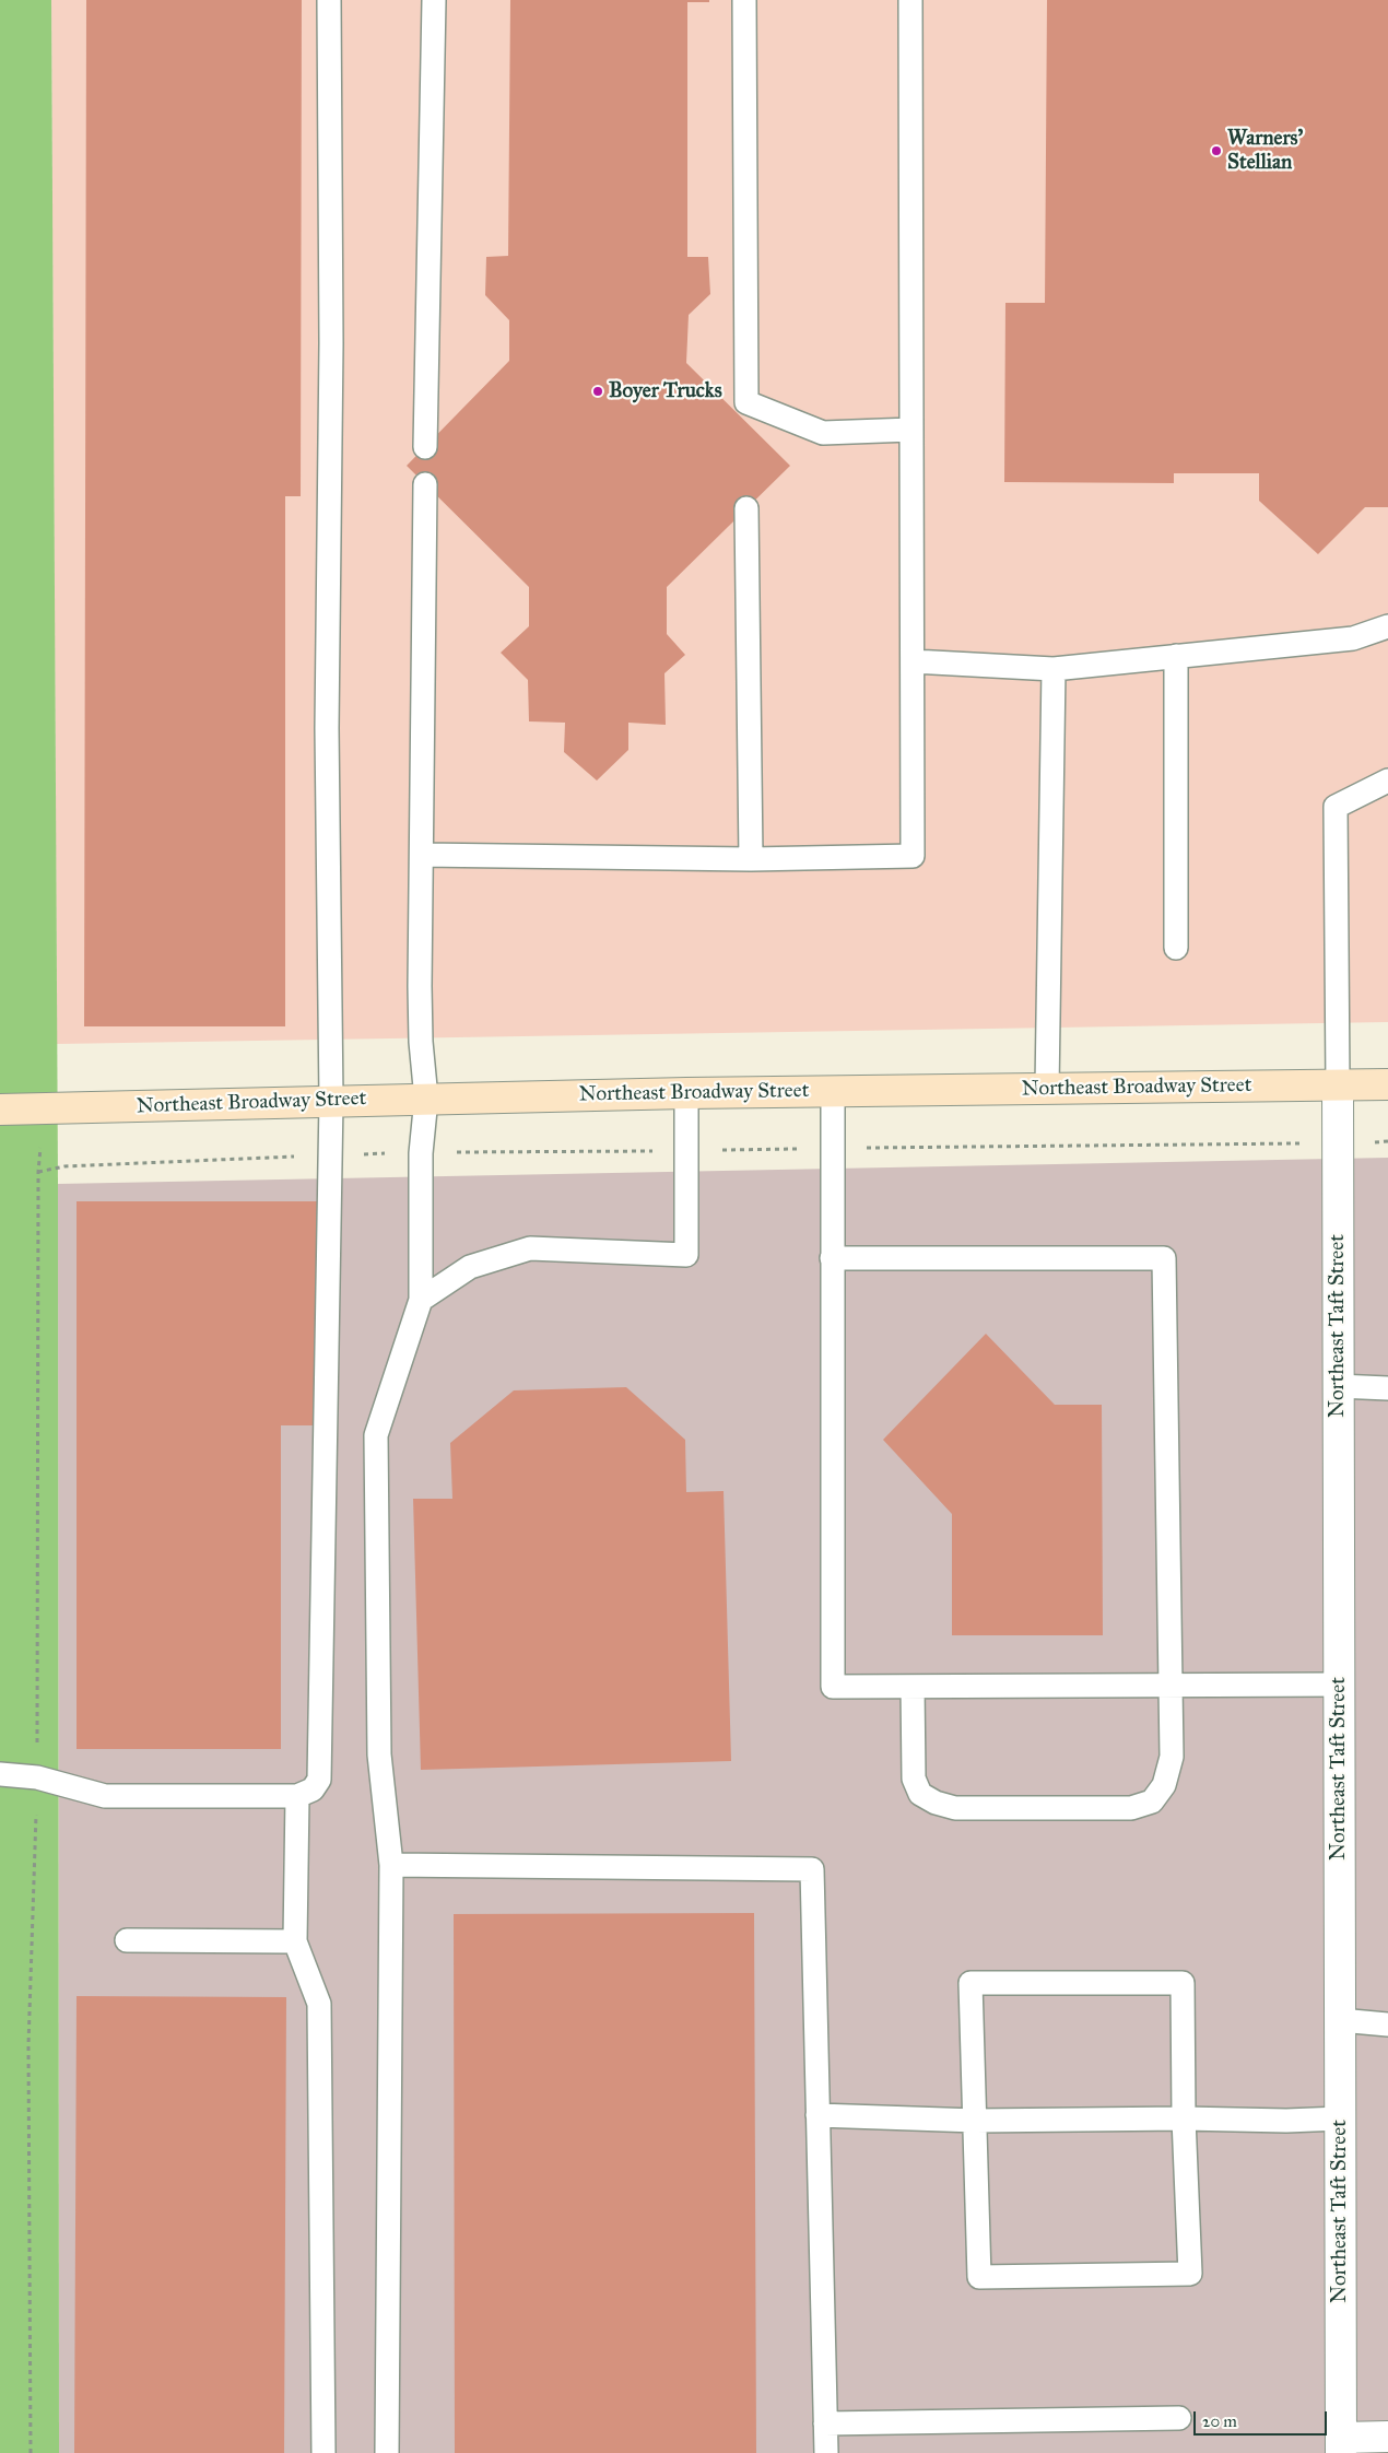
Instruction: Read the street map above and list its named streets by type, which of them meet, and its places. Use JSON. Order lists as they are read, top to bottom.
{
  "streets": {
    "main road": ["Northeast Broadway Street"],
    "street": ["Northeast Taft Street"]
  },
  "crossings": [
    ["Northeast Broadway Street", "Northeast Taft Street"]
  ],
  "places": ["Warners' Stellian", "Boyer Trucks"],
  "scale_bar": "20 m"
}
